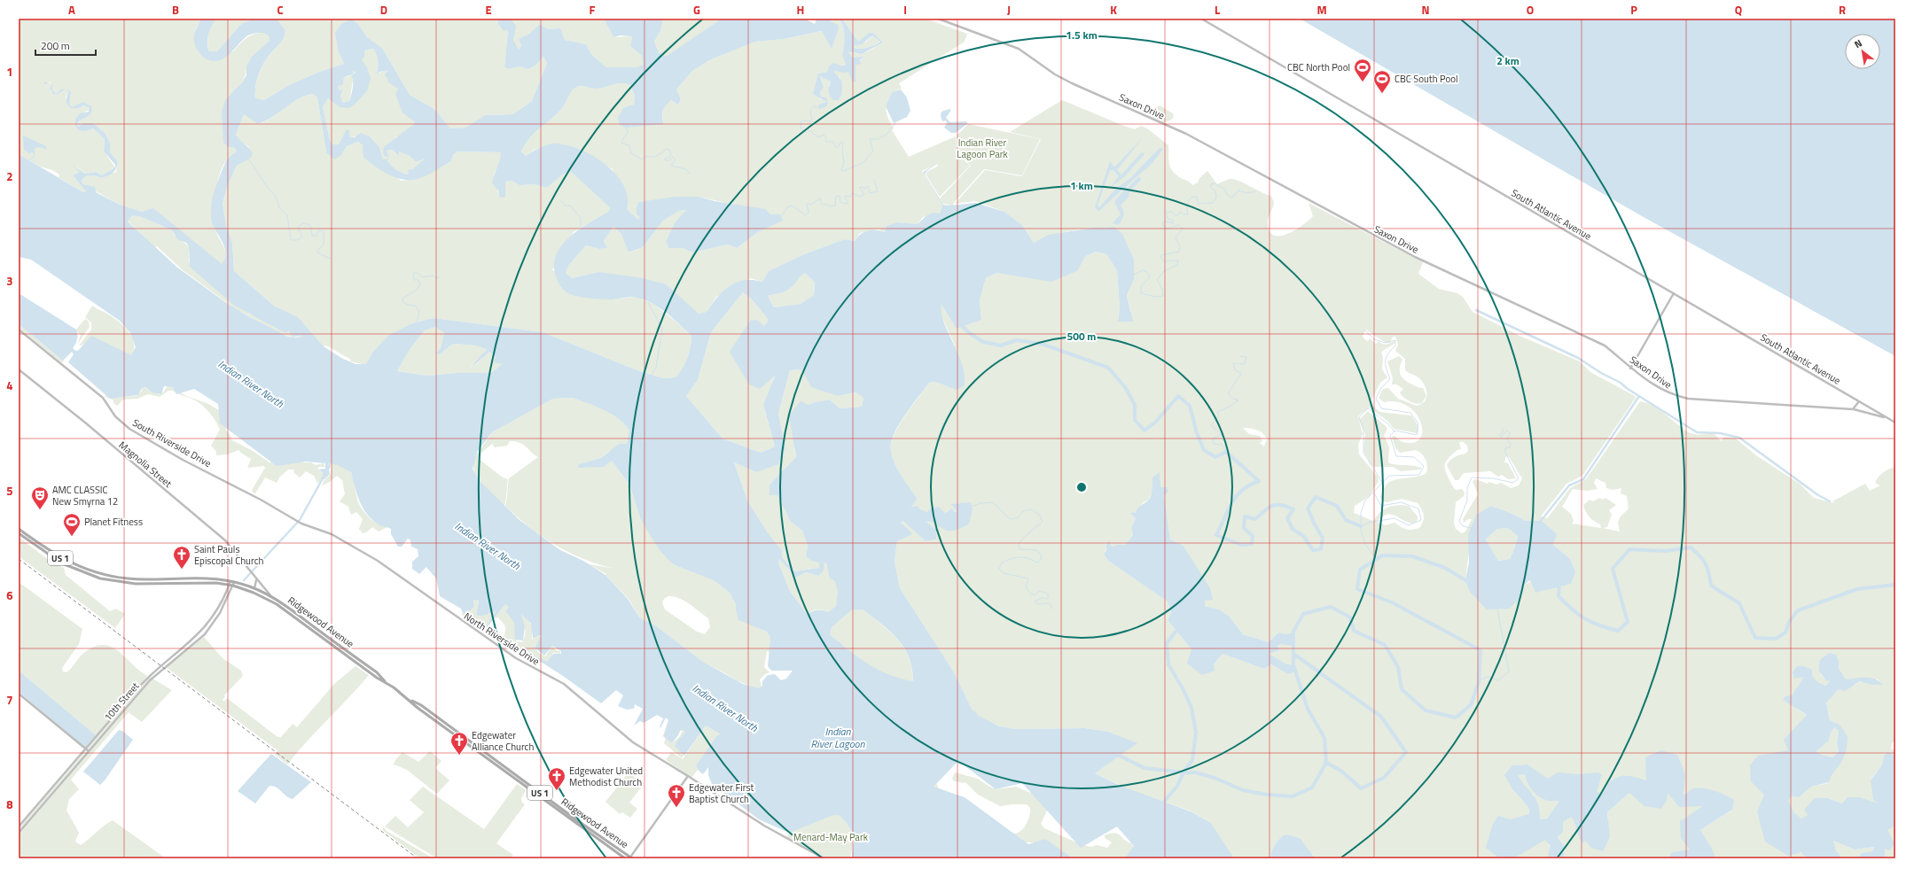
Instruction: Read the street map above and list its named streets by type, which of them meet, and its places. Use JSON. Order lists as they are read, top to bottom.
{
  "streets": {
    "main road": ["US 1", "Ridgewood Avenue"],
    "street": [
      "Saxon Drive",
      "South Atlantic Avenue",
      "South Riverside Drive",
      "Magnolia Street",
      "North Riverside Drive",
      "10th Street"
    ]
  },
  "crossings": [
    ["Saxon Drive", "South Atlantic Avenue"],
    ["South Riverside Drive", "North Riverside Drive"],
    ["Magnolia Street", "Ridgewood Avenue"],
    ["US 1", "Ridgewood Avenue"],
    ["US 1", "10th Street"],
    ["Ridgewood Avenue", "10th Street"]
  ],
  "water": ["Indian River North", "Indian River Lagoon"],
  "parks": ["Indian River Lagoon Park", "Menard-May Park"],
  "places": {
    "sports": ["CBC North Pool", "CBC South Pool", "Planet Fitness"],
    "theatre": ["AMC CLASSIC New Smyrna 12"],
    "church": [
      "Saint Pauls Episcopal Church",
      "Edgewater Alliance Church",
      "Edgewater United Methodist Church",
      "Edgewater First Baptist Church"
    ]
  },
  "scale_bar": "200 m",
  "north": "top left",
  "grid": {
    "columns": [
      "A",
      "B",
      "C",
      "D",
      "E",
      "F",
      "G",
      "H",
      "I",
      "J",
      "K",
      "L",
      "M",
      "N",
      "O",
      "P",
      "Q",
      "R"
    ],
    "rows": [
      "1",
      "2",
      "3",
      "4",
      "5",
      "6",
      "7",
      "8"
    ]
  },
  "rings": [
    "1.5 km",
    "2 km",
    "1 km",
    "500 m"
  ]
}
